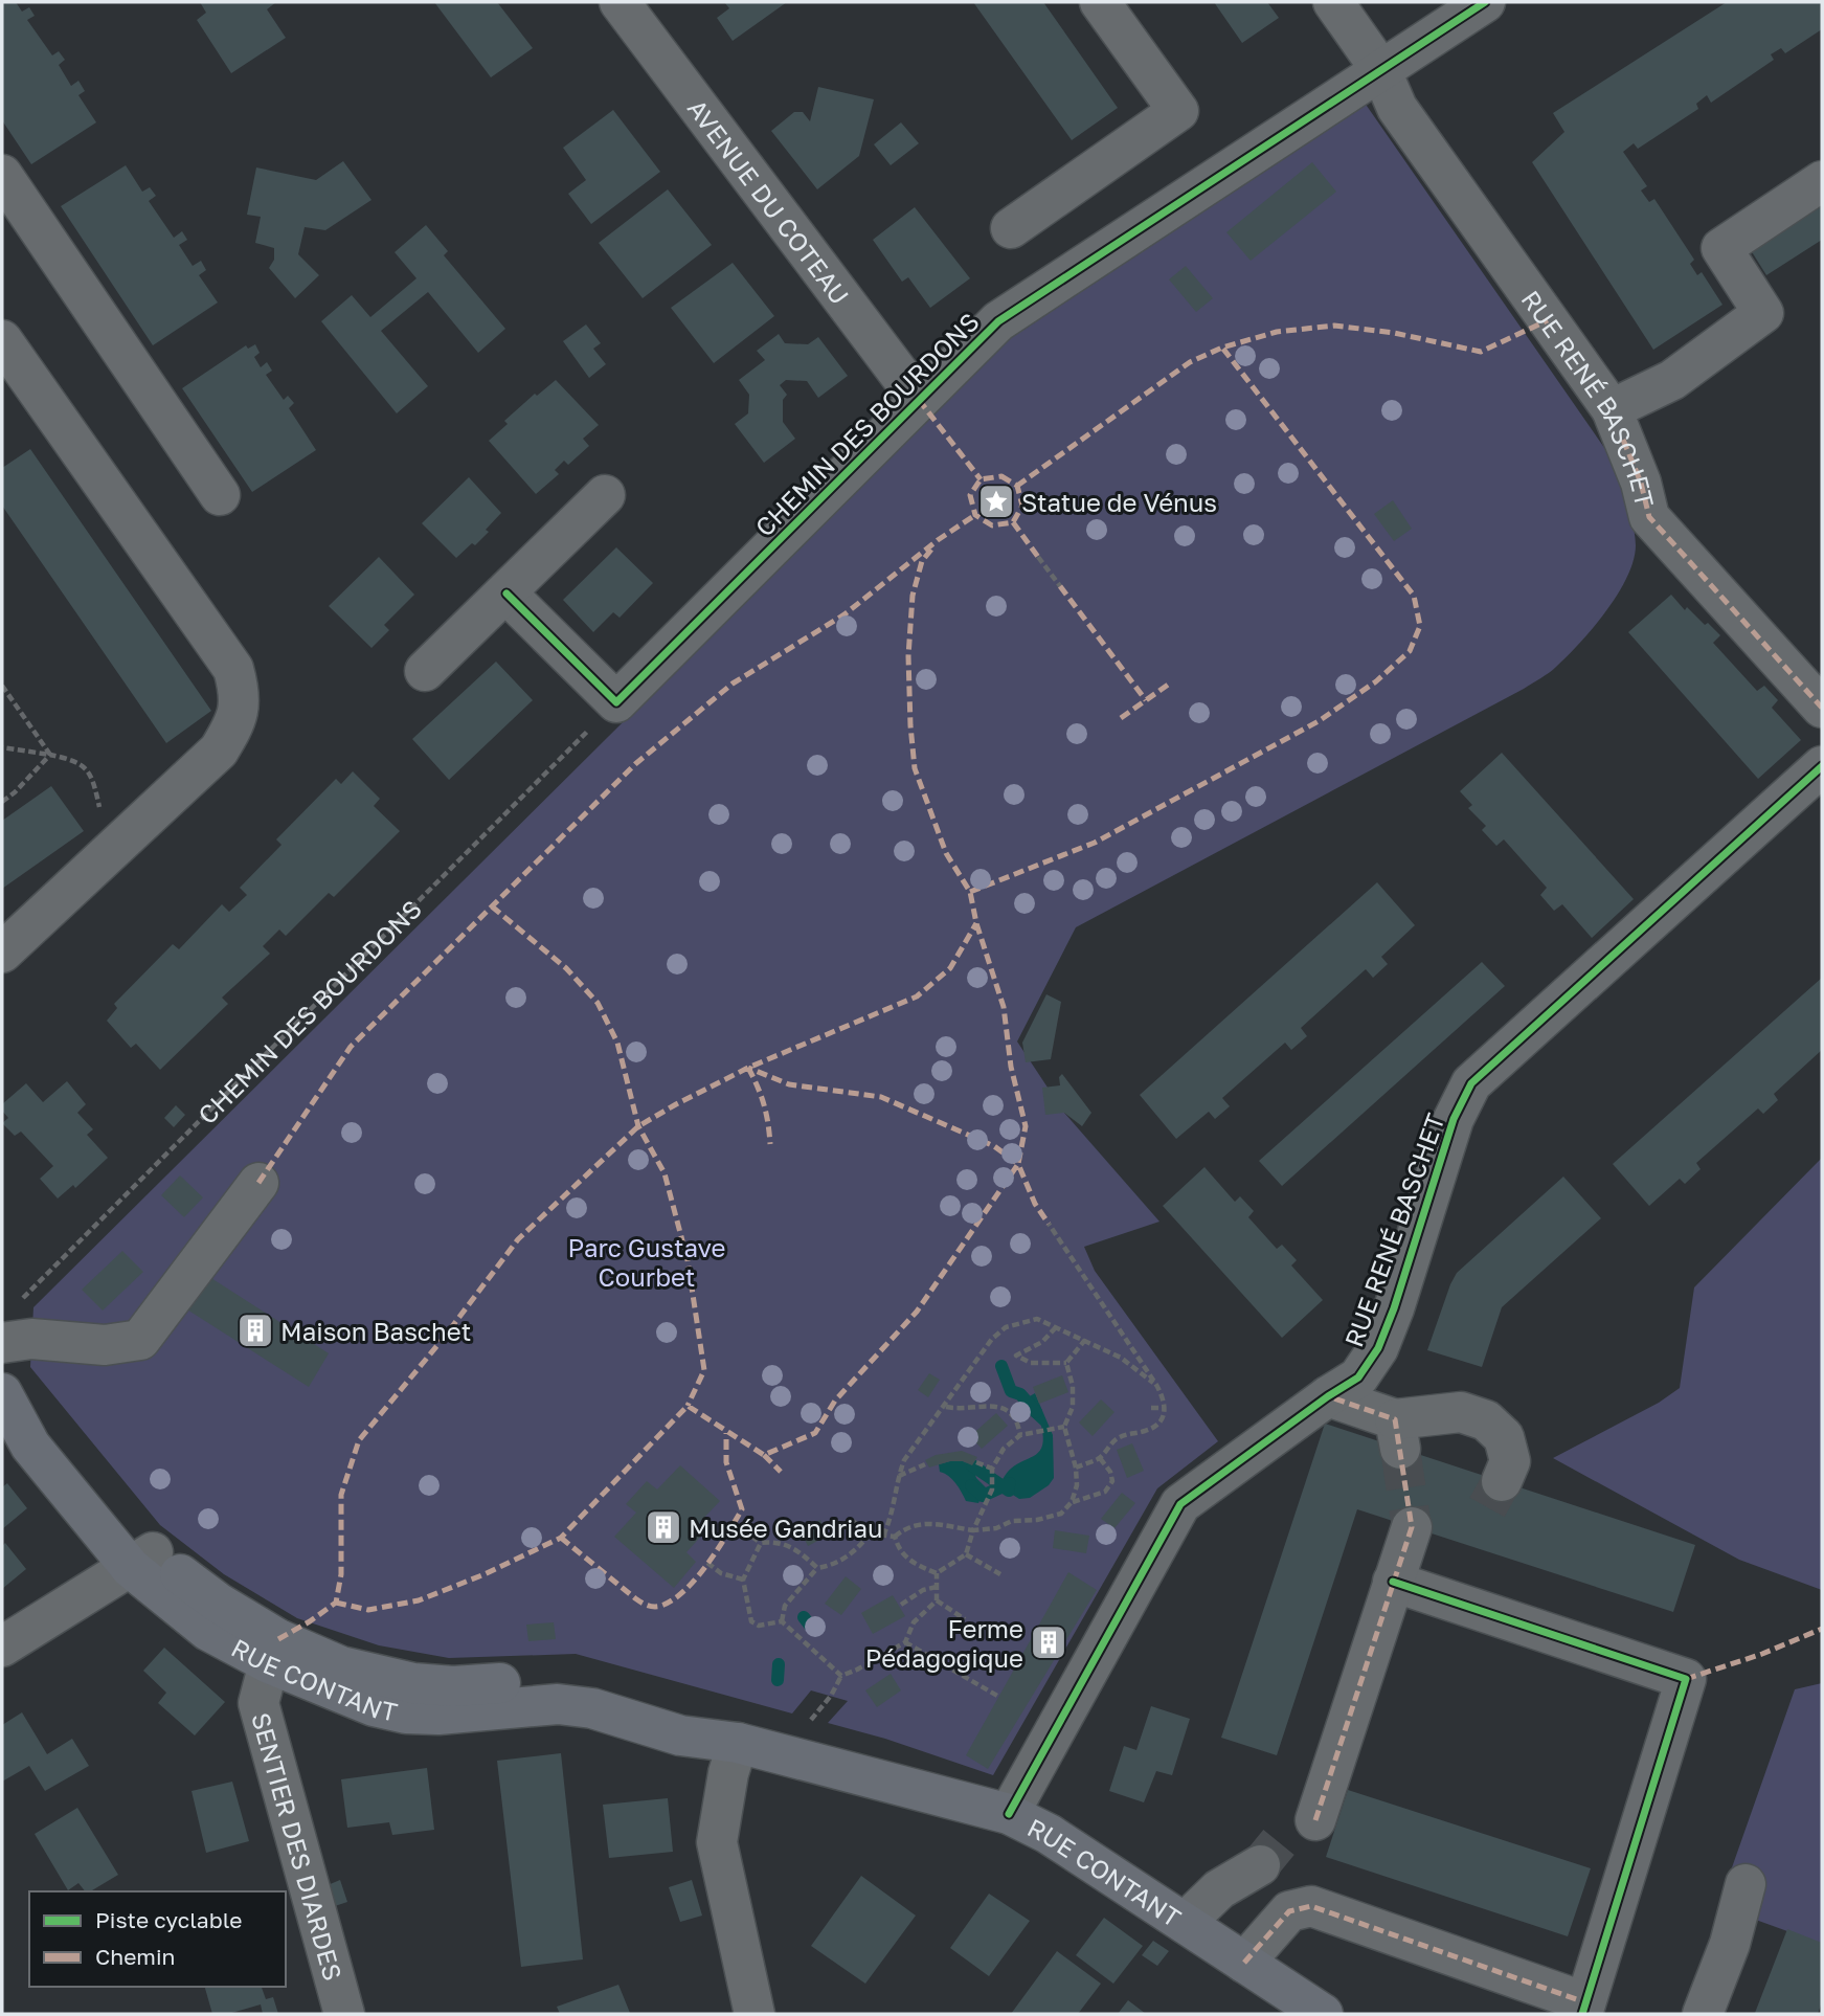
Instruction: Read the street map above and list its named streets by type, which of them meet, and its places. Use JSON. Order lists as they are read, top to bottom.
{
  "streets": {
    "main road": ["RUE CONTANT"],
    "street": [
      "AVENUE DU COTEAU",
      "RUE RENÉ BASCHET",
      "CHEMIN DES BOURDONS",
      "SENTIER DES DIARDES"
    ]
  },
  "crossings": [
    ["AVENUE DU COTEAU", "CHEMIN DES BOURDONS"],
    ["RUE RENÉ BASCHET", "CHEMIN DES BOURDONS"],
    ["RUE RENÉ BASCHET", "RUE CONTANT"],
    ["RUE CONTANT", "SENTIER DES DIARDES"]
  ],
  "parks": ["Parc Gustave Courbet"],
  "places": {
    "place": ["Statue de Vénus"],
    "building": ["Maison Baschet", "Musée Gandriau", "Ferme Pédagogique"]
  },
  "legend": ["Piste cyclable", "Chemin"]
}
